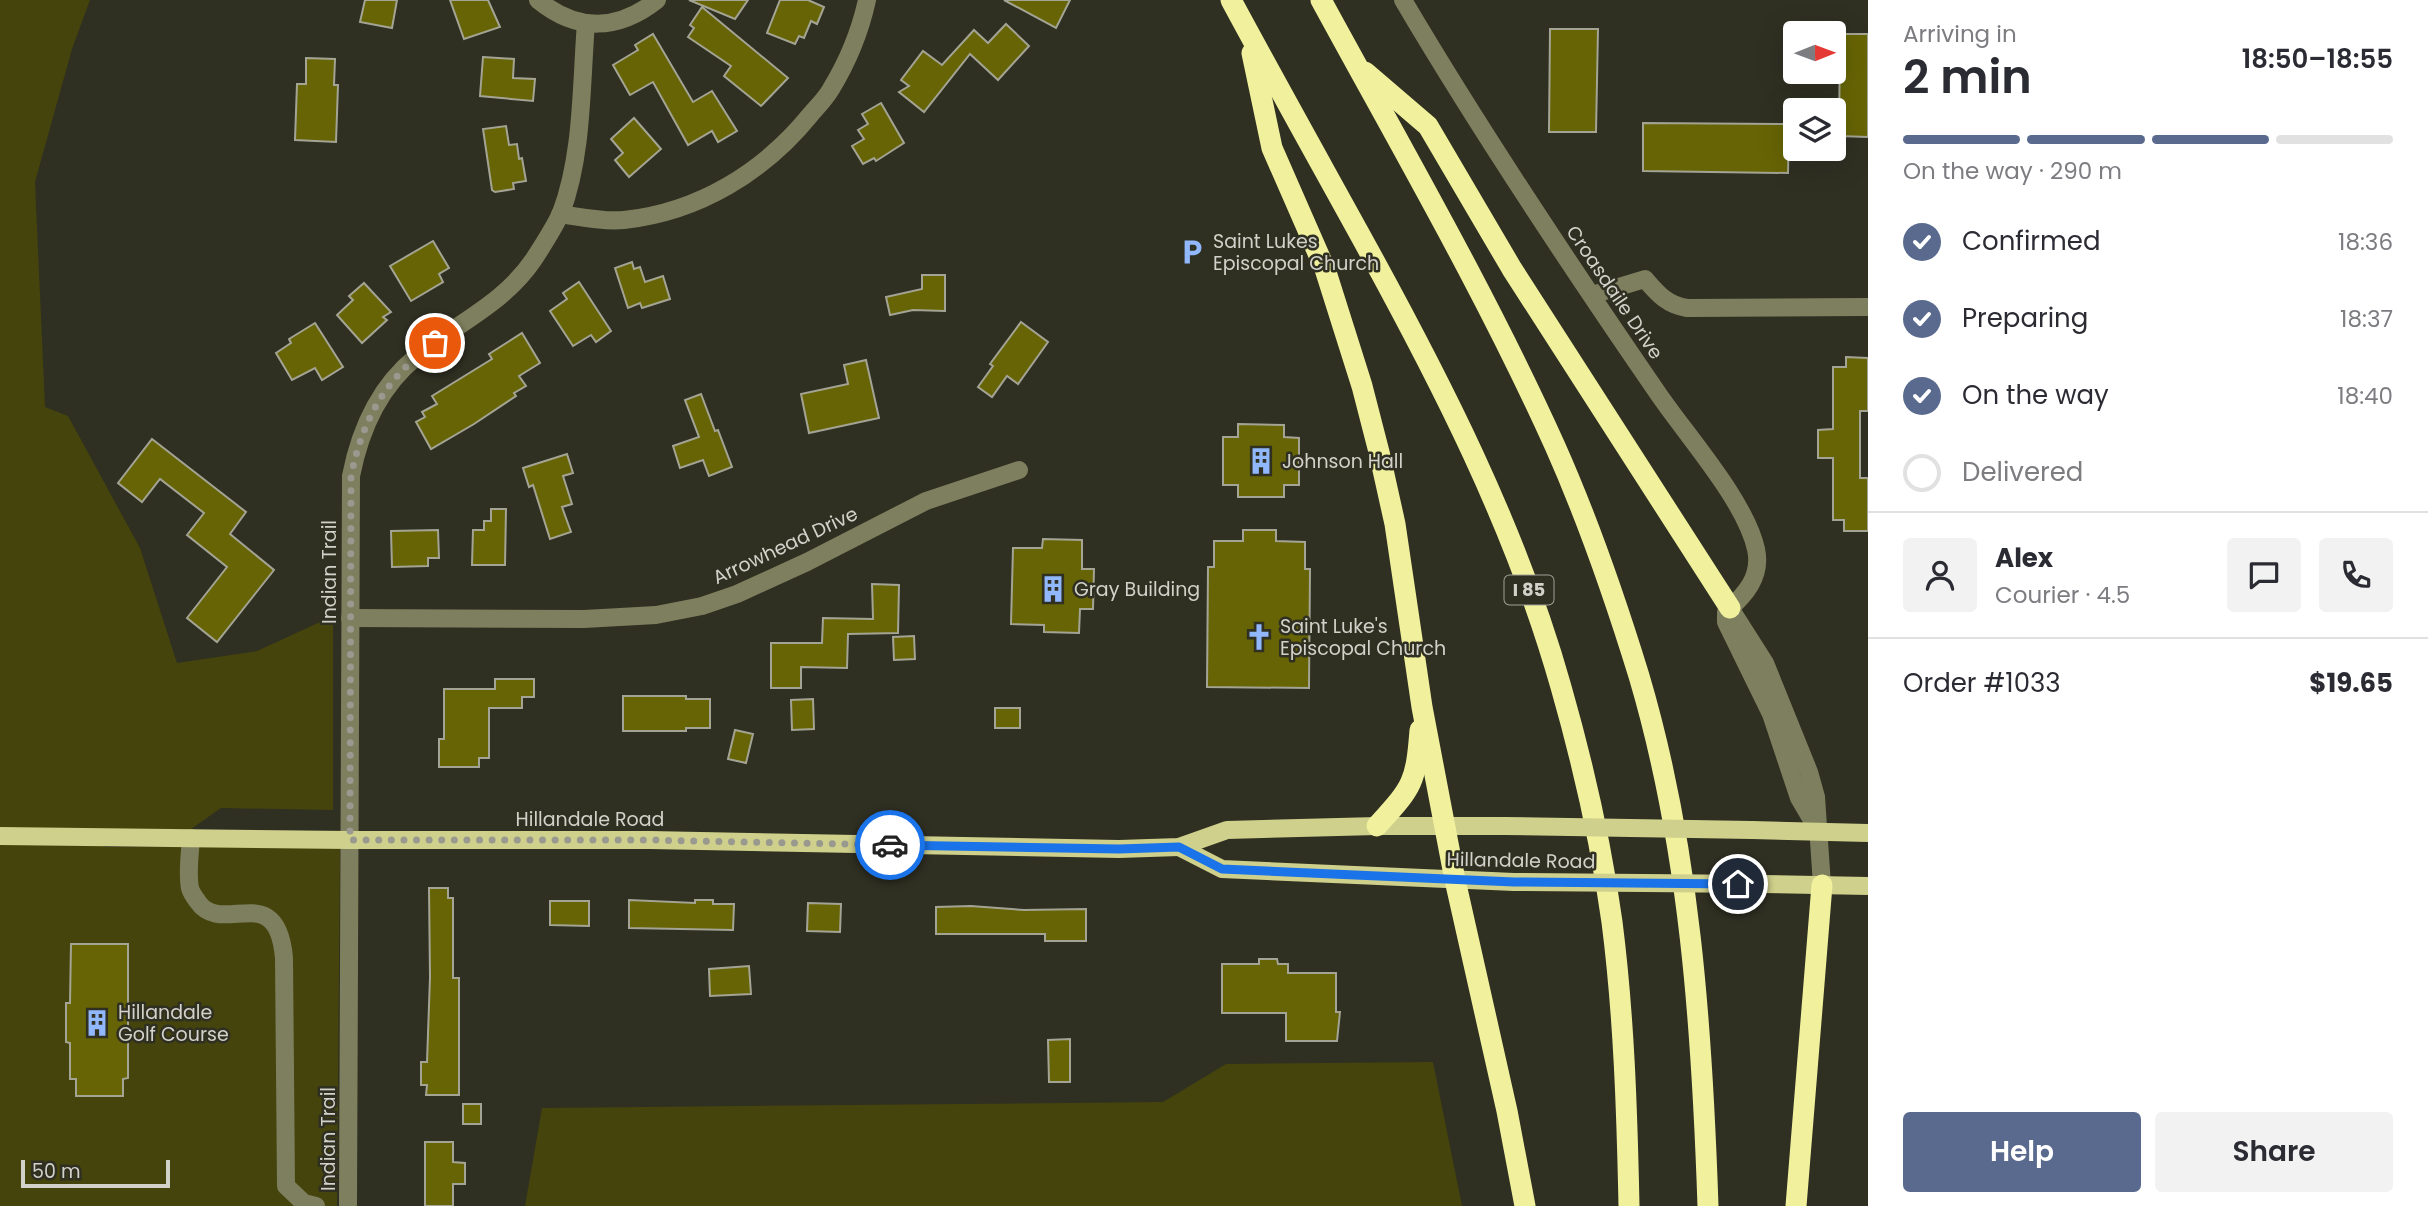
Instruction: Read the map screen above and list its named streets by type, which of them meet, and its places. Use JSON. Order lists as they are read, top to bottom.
{
  "streets": {
    "highway": ["I 85"],
    "main road": ["Hillandale Road"],
    "street": ["Croasdaile Drive", "Arrowhead Drive", "Indian Trail"]
  },
  "crossings": [
    ["Arrowhead Drive", "Indian Trail"],
    ["Indian Trail", "Hillandale Road"]
  ],
  "places": {
    "parking": ["Saint Lukes Episcopal Church"],
    "building": ["Johnson Hall", "Gray Building", "Hillandale Golf Course"],
    "church": ["Saint Luke's Episcopal Church"]
  },
  "scale_bar": "50 m",
  "north": "right",
  "page": {
    "heading": ["2 min", "Arriving in", "18:50–18:55"],
    "panel": [
      "Alex",
      "Courier · 4.5",
      "Order #1033",
      "$19.65"
    ],
    "bar": "On the way · 290 m",
    "list": [
      ["Confirmed", "18:36"],
      ["Preparing", "18:37"],
      ["On the way", "18:40"],
      "Delivered"
    ],
    "buttons": ["Help", "Share"],
    "scale": "50 m"
  }
}
